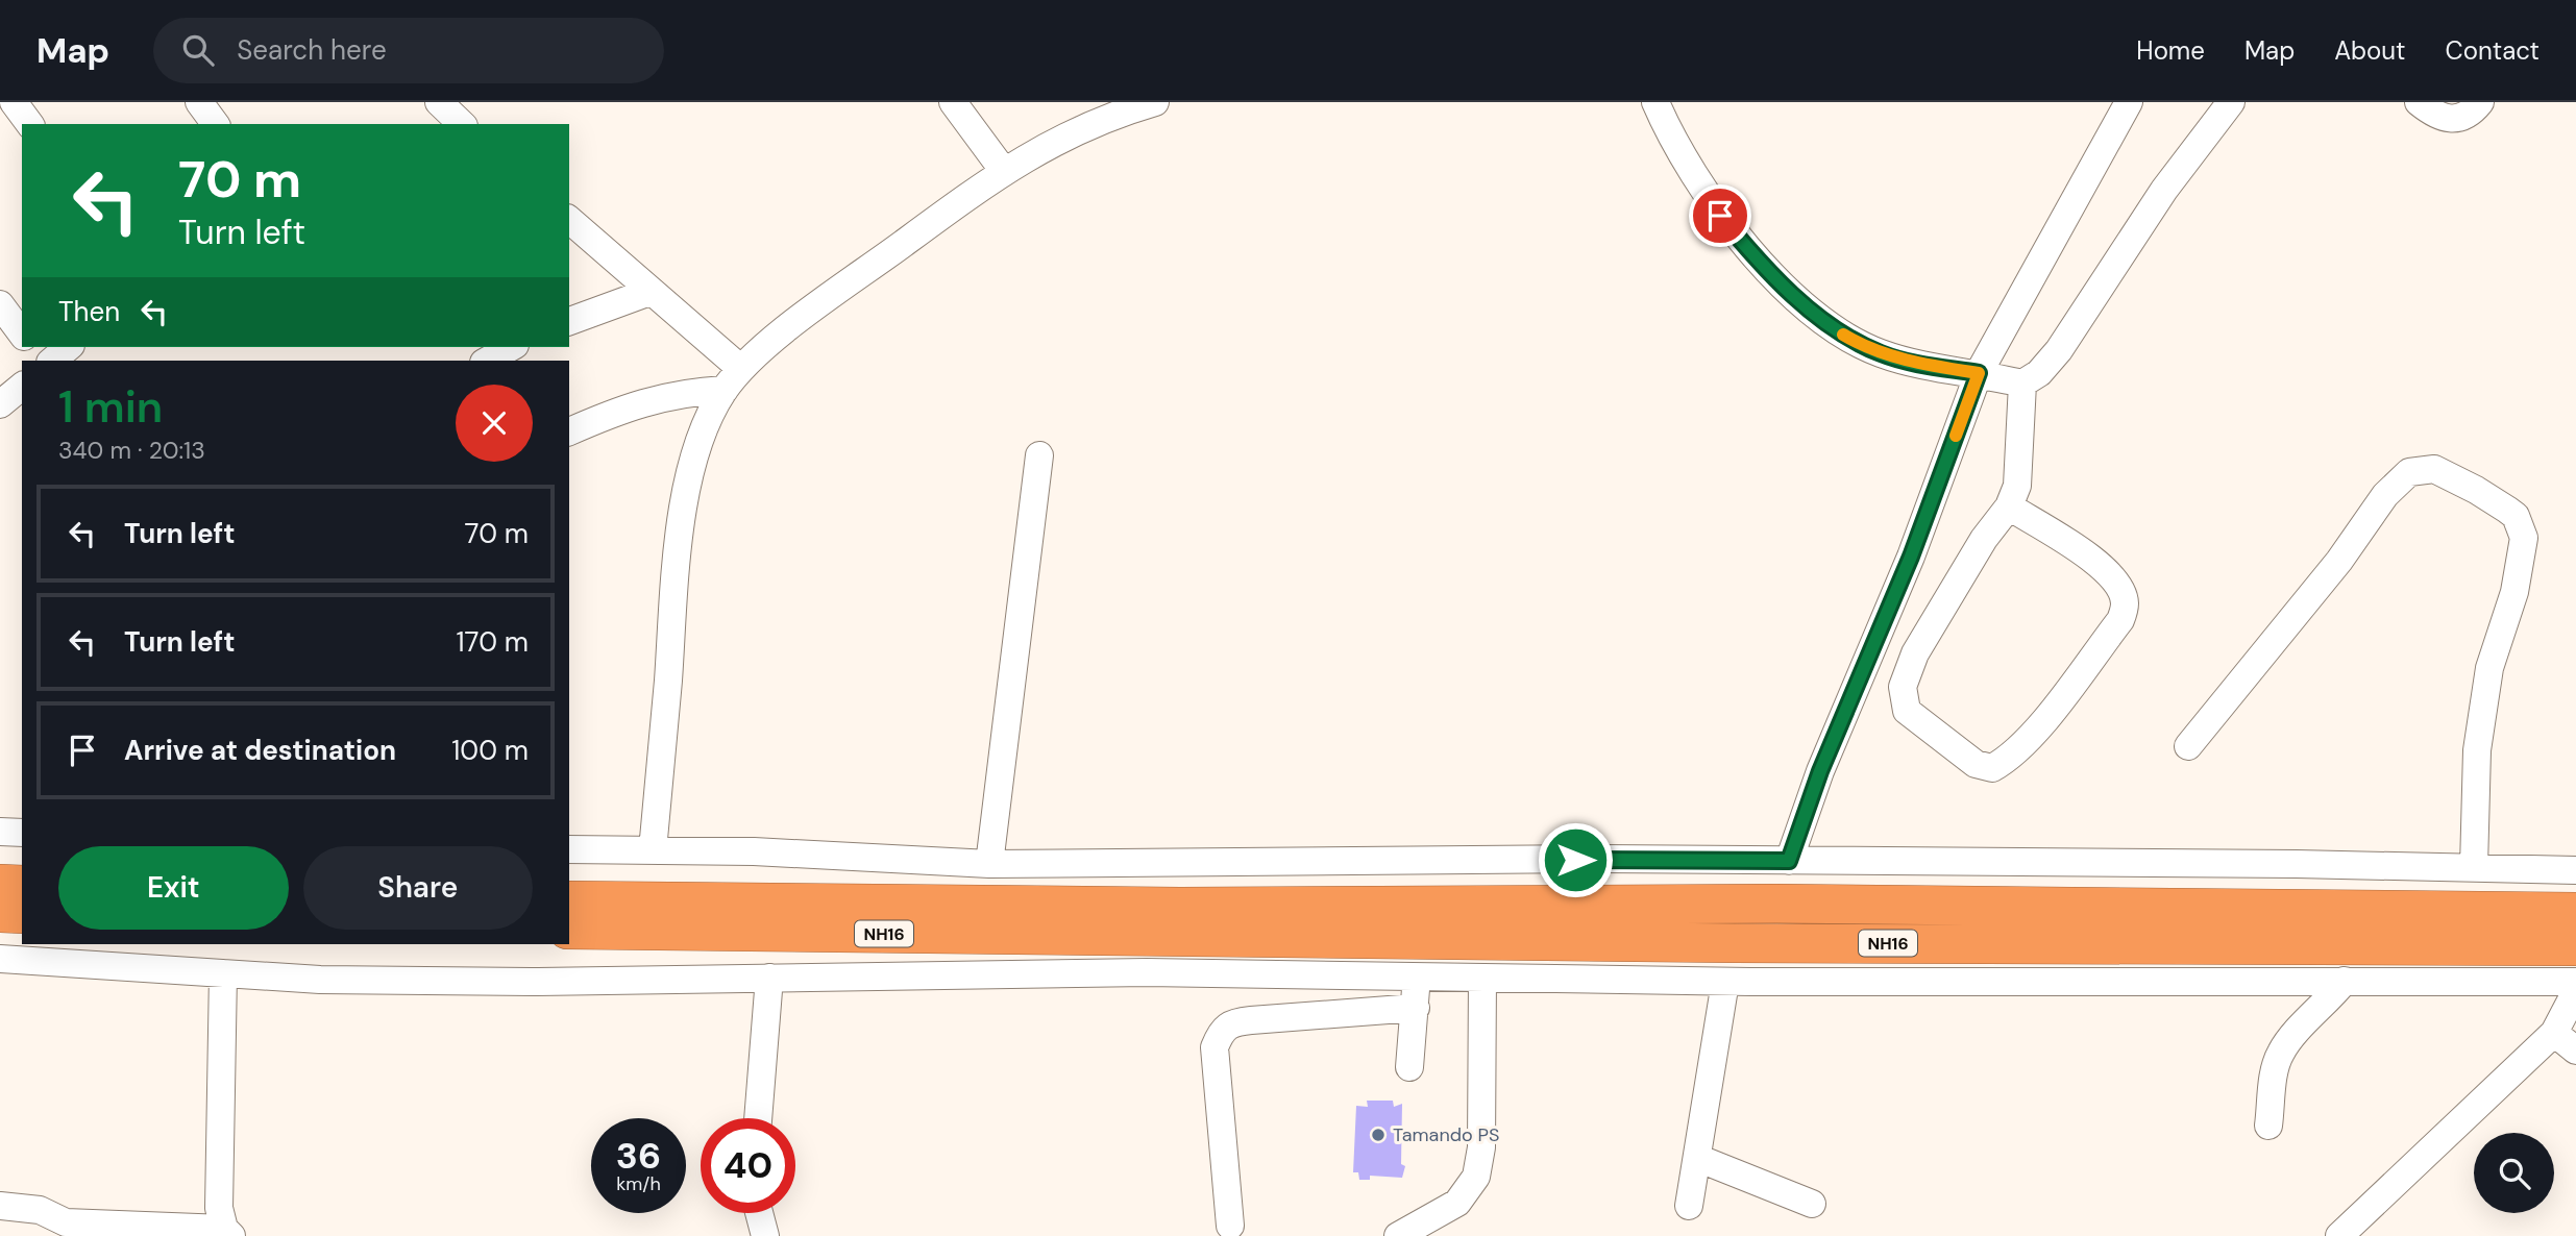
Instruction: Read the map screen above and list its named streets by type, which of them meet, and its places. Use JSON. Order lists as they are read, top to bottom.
{
  "streets": {
    "highway": ["NH16"]
  },
  "places": ["Tamando PS"],
  "page": {
    "header": "Map",
    "search": "Search here",
    "nav": [
      "Home",
      "Map",
      "About",
      "Contact"
    ],
    "turn": ["70 m", "Turn left"],
    "then": "Then",
    "heading": ["1 min", "340 m · 20:13"],
    "list": [
      {
        "name": "Turn left",
        "value": "70 m"
      },
      {
        "name": "Turn left",
        "value": "170 m"
      },
      {
        "name": "Arrive at destination",
        "value": "100 m"
      }
    ],
    "buttons": ["Exit", "Share"],
    "speed": "36 km/h",
    "limit": "40"
  }
}
